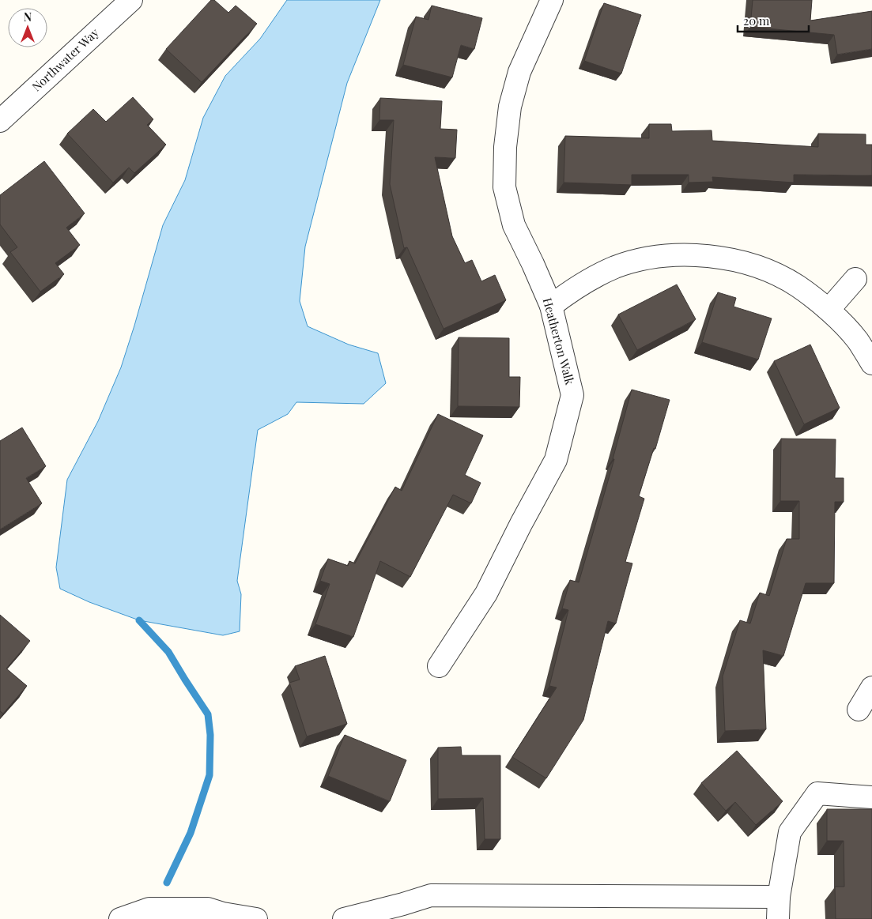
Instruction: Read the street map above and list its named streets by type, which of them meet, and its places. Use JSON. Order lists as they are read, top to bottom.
{
  "streets": {
    "street": ["Northwater Way", "Heatherton Walk"]
  },
  "scale_bar": "20 m",
  "north": "top"
}
